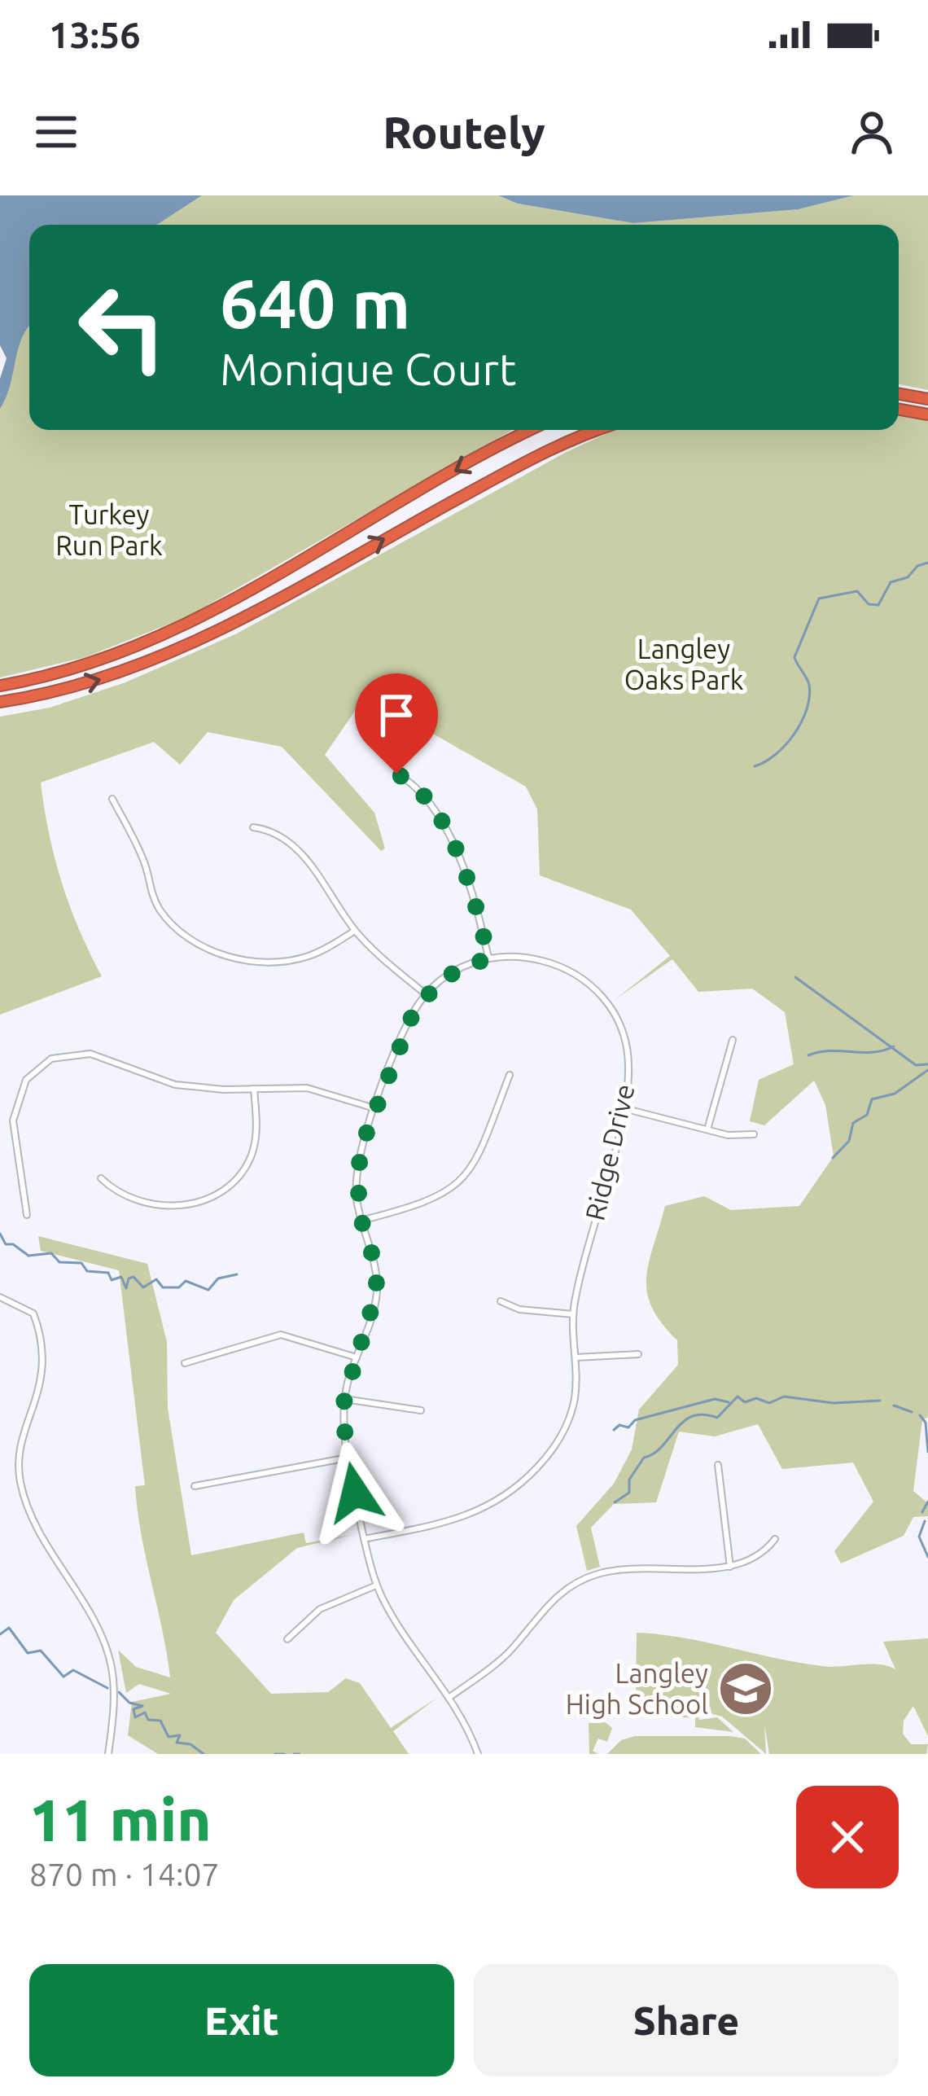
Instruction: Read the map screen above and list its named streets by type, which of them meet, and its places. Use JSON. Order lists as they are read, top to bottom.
{
  "streets": {
    "street": ["Ridge Drive"]
  },
  "parks": ["Turkey Run Park", "Langley Oaks Park"],
  "places": {
    "school or university": ["Langley High School"]
  },
  "page": {
    "status": "13:56",
    "header": "Routely",
    "turn": ["640 m", "Monique Court"],
    "heading": ["11 min", "870 m · 14:07"],
    "buttons": ["Exit", "Share"]
  }
}
